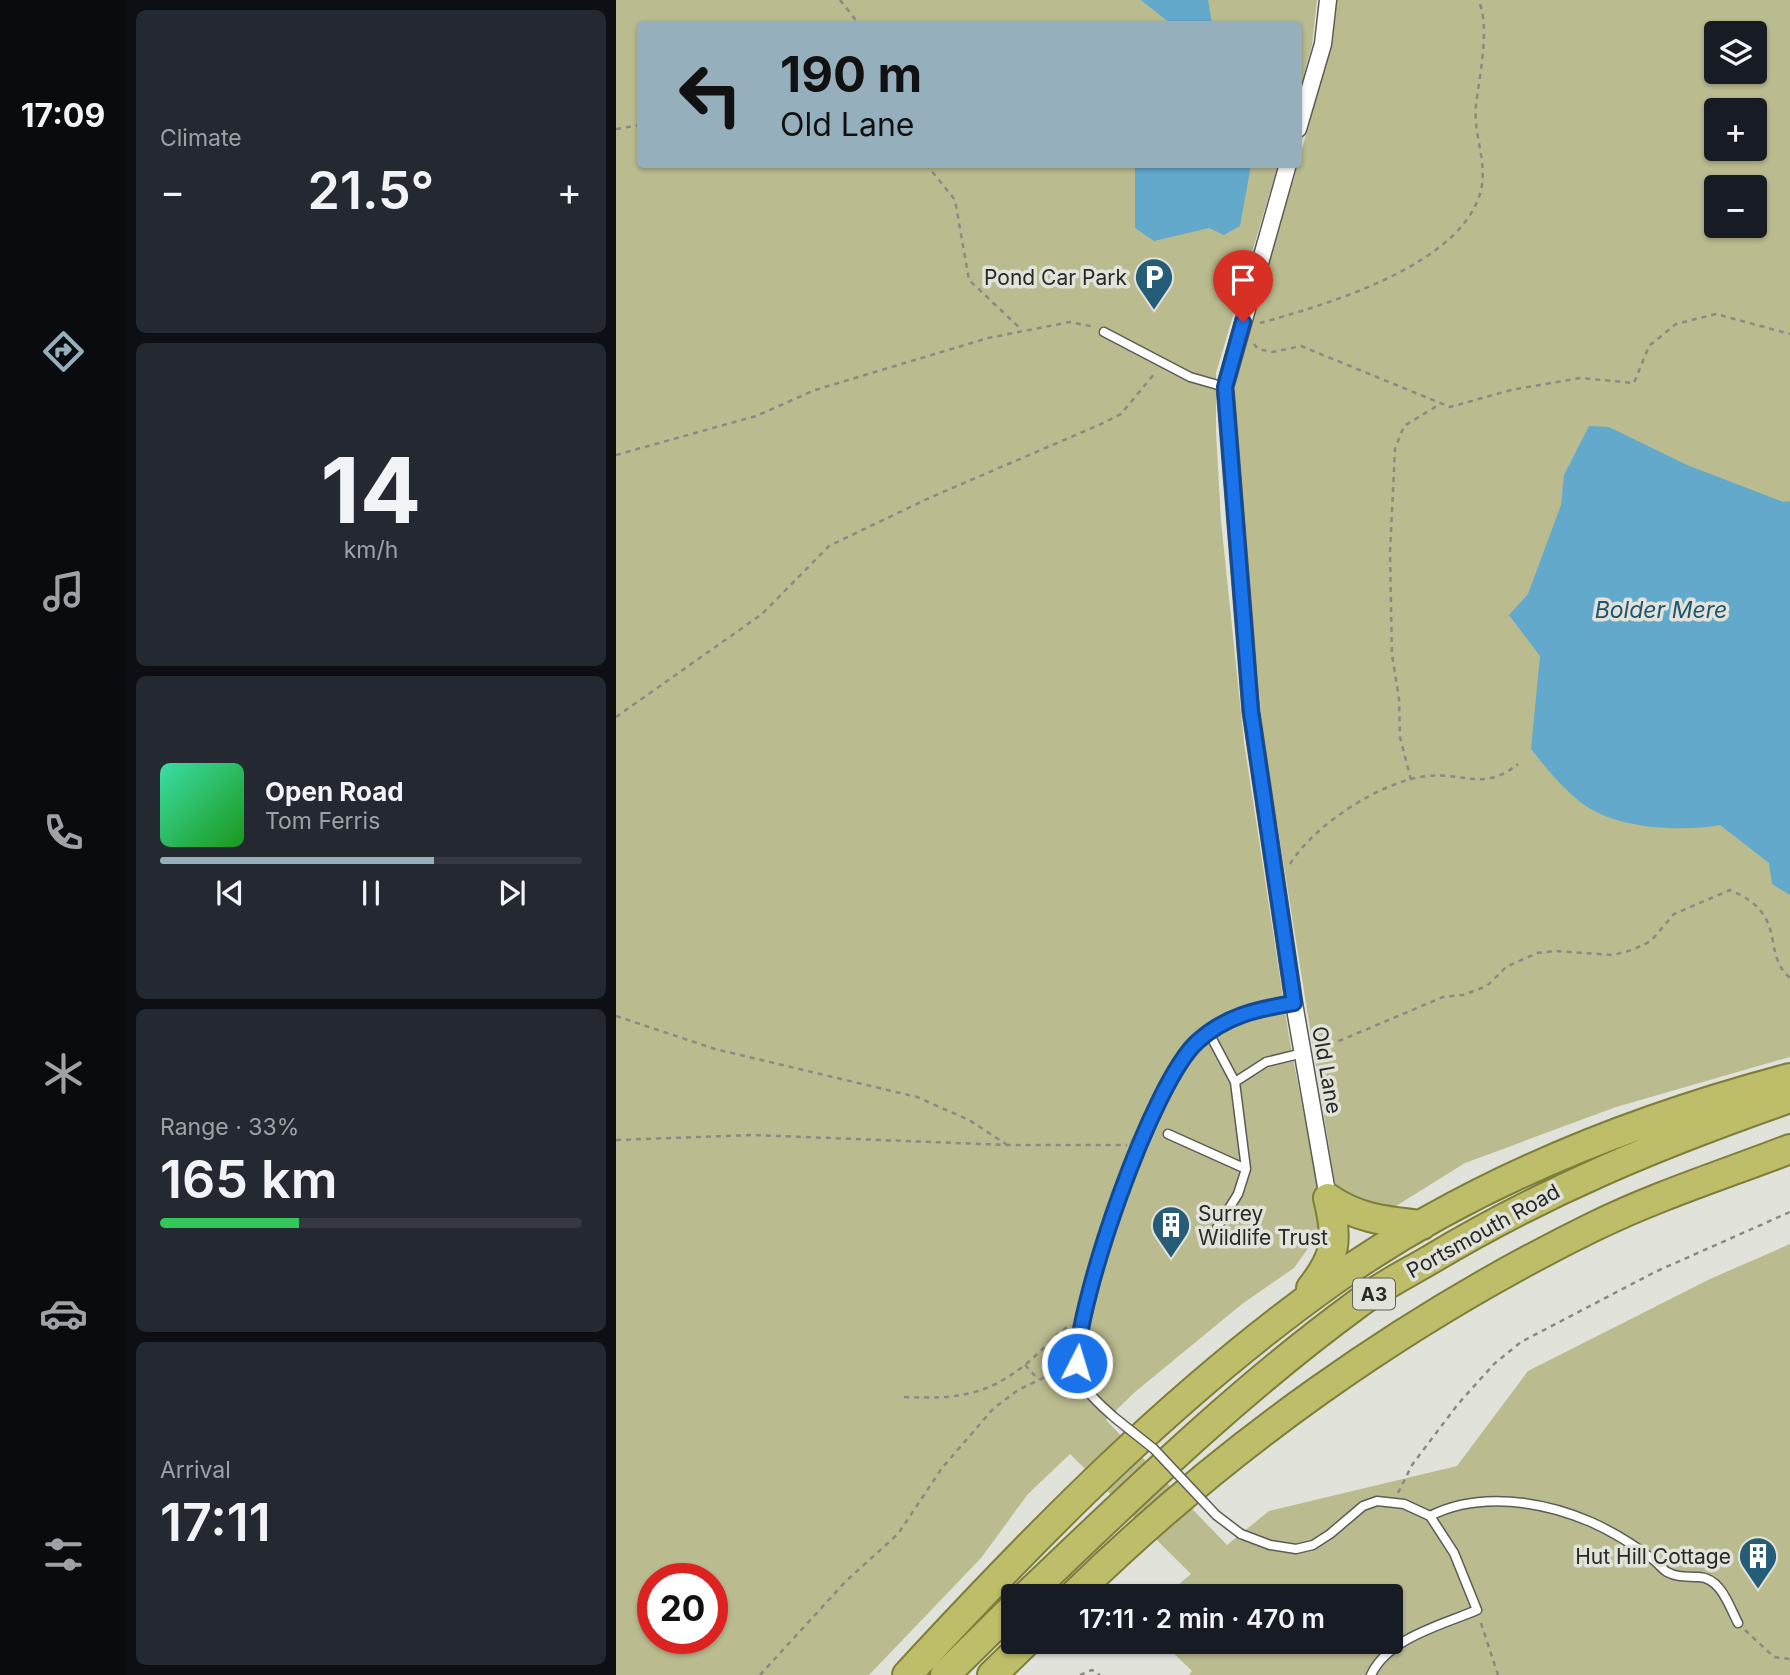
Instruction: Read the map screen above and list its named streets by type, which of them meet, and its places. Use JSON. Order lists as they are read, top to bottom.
{
  "streets": {
    "highway": ["Portsmouth Road", "A3"],
    "street": ["Old Lane"]
  },
  "crossings": [
    ["Old Lane", "A3"]
  ],
  "water": ["Bolder Mere"],
  "places": {
    "parking": ["Pond Car Park"],
    "building": ["Surrey Wildlife Trust", "Hut Hill Cottage"]
  },
  "page": {
    "tabs": "17:09",
    "tile": [
      "Climate",
      ["14", "km/h"],
      ["Range · 33%", "165 km"],
      ["Arrival", "17:11"]
    ],
    "map_buttons": ["+", "−"],
    "turn": ["190 m", "Old Lane"],
    "heat": ["−", "21.5°", "+"],
    "song": ["Open Road", "Tom Ferris"],
    "limit": "20",
    "trip": "17:11 · 2 min · 470 m"
  }
}
